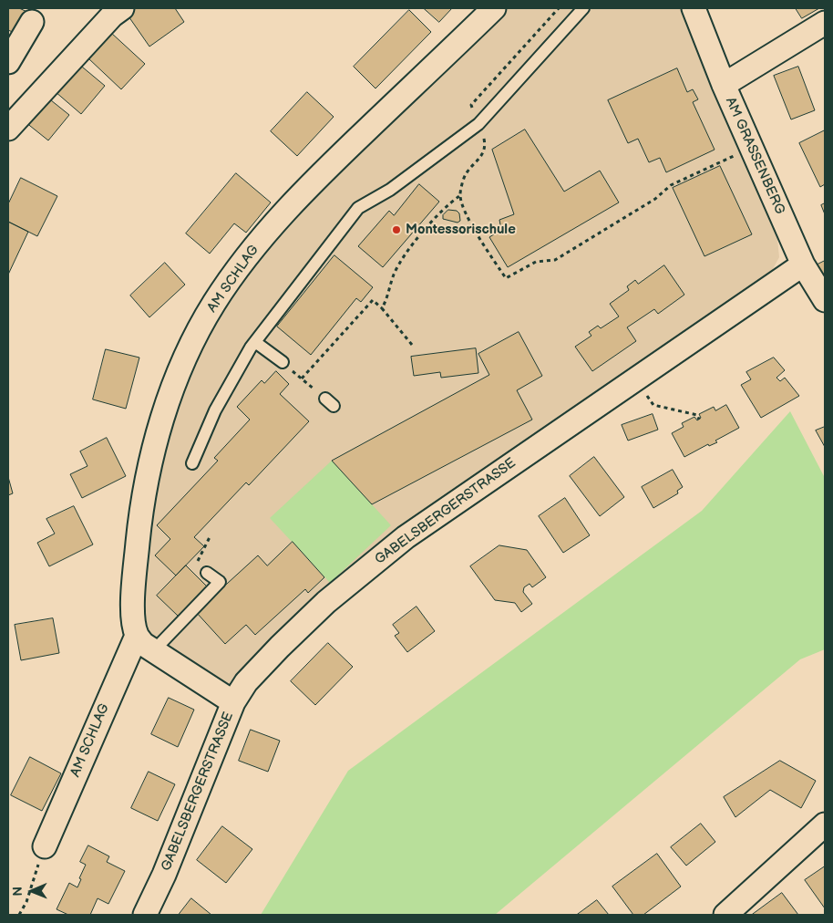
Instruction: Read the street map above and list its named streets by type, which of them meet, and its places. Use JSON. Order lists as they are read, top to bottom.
{
  "streets": {
    "street": ["AM GRASSENBERG", "AM SCHLAG", "GABELSBERGERSTRASSE"]
  },
  "crossings": [
    ["AM GRASSENBERG", "GABELSBERGERSTRASSE"]
  ],
  "places": ["Montessorischule"],
  "north": "left"
}
